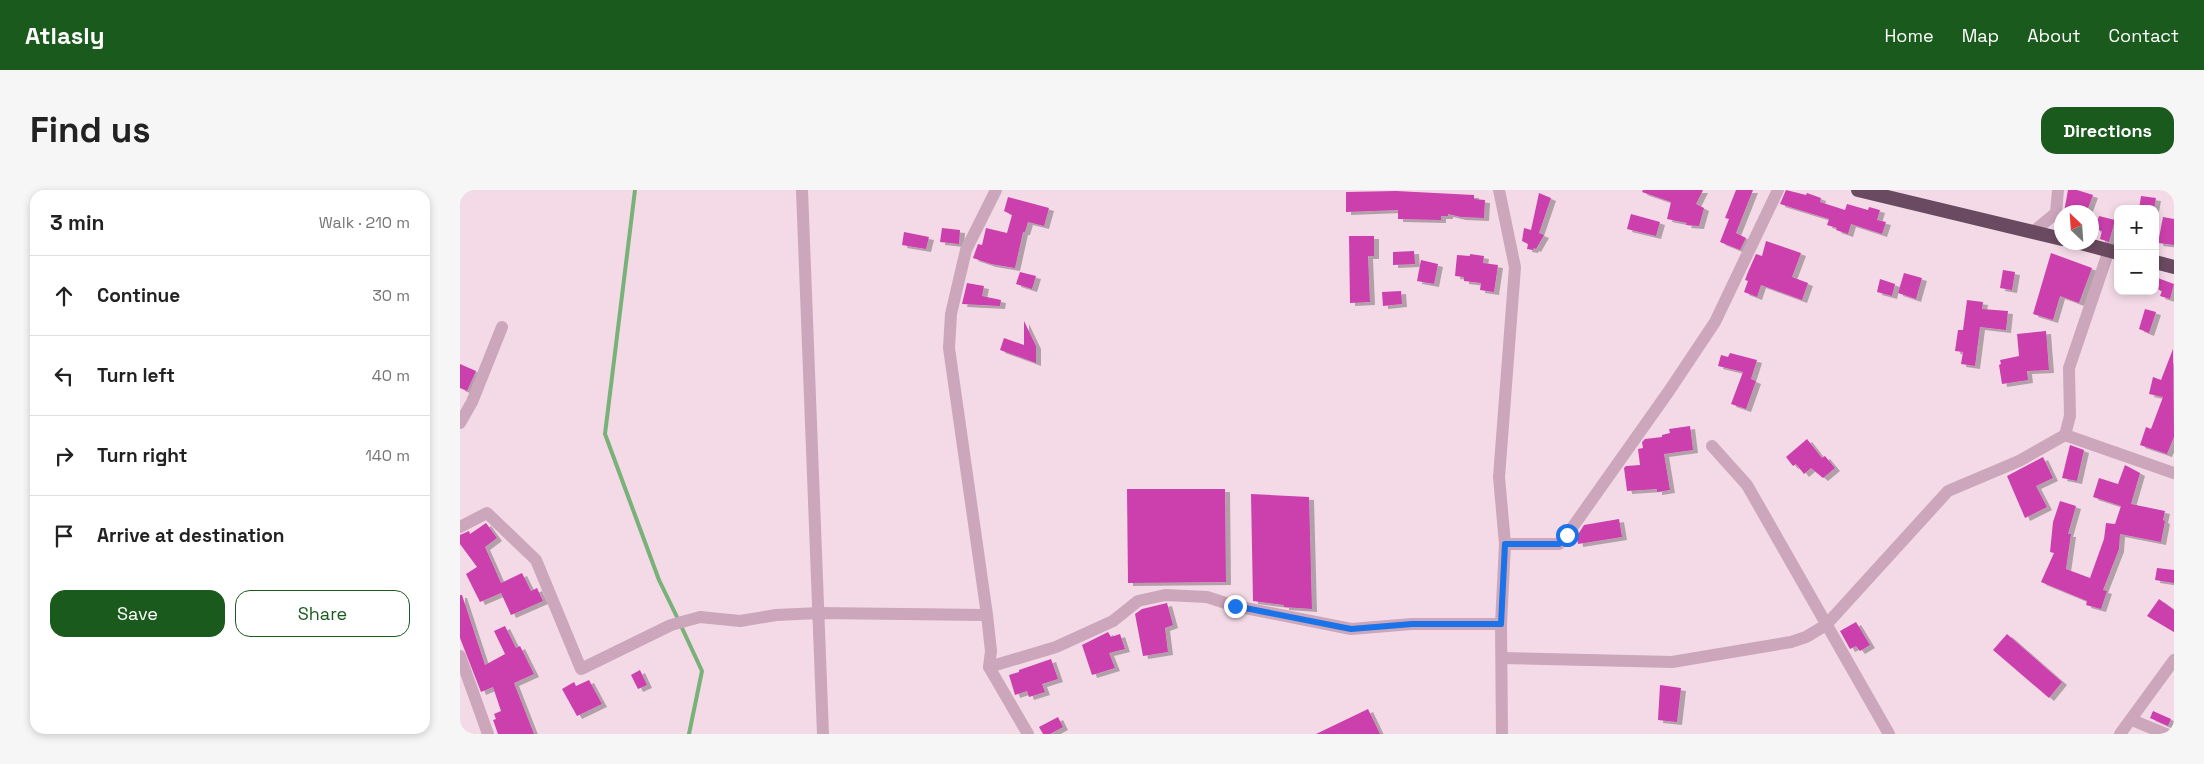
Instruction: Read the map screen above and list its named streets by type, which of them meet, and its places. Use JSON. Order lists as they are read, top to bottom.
{
  "north": "top left",
  "page": {
    "header": "Atlasly",
    "nav": [
      "Home",
      "Map",
      "About",
      "Contact"
    ],
    "buttons": [
      "Directions",
      ["Save", "Share"]
    ],
    "title": "Find us",
    "heading": ["3 min", "Walk · 210 m"],
    "map_buttons": ["+", "−"],
    "list": [
      ["Continue", "30 m"],
      ["Turn left", "40 m"],
      ["Turn right", "140 m"],
      "Arrive at destination"
    ]
  }
}
